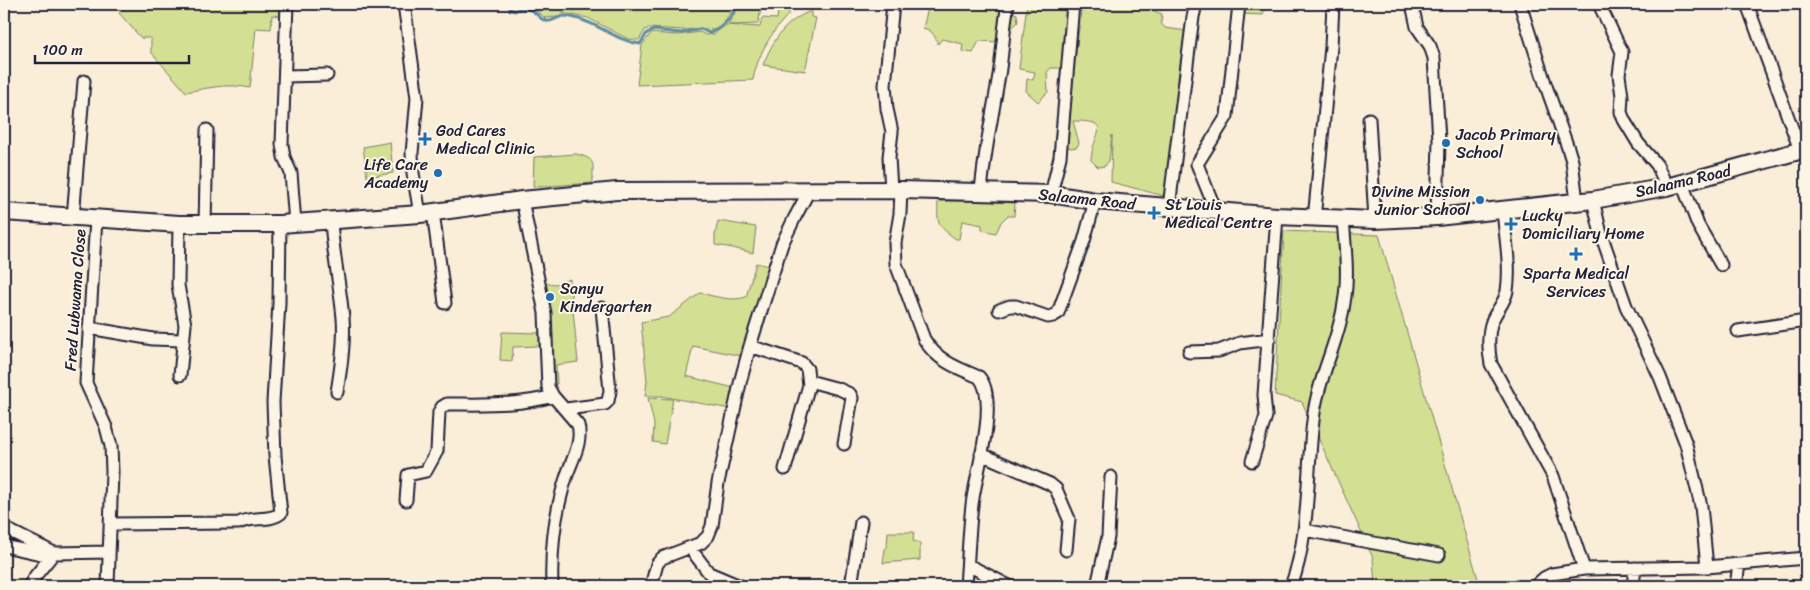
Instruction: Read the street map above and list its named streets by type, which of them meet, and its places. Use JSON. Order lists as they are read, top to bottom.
{
  "streets": {
    "main road": ["Salaama Road"],
    "street": ["Fred Lubwama Close"]
  },
  "crossings": [
    ["Salaama Road", "Fred Lubwama Close"]
  ],
  "places": {
    "health": [
      "God Cares Medical Clinic",
      "St Louis Medical Centre",
      "Lucky Domiciliary Home",
      "Sparta Medical Services"
    ],
    "other": [
      "Jacob Primary School",
      "Life Care Academy",
      "Divine Mission Junior School",
      "Sanyu Kindergarten"
    ]
  },
  "scale_bar": "100 m"
}
